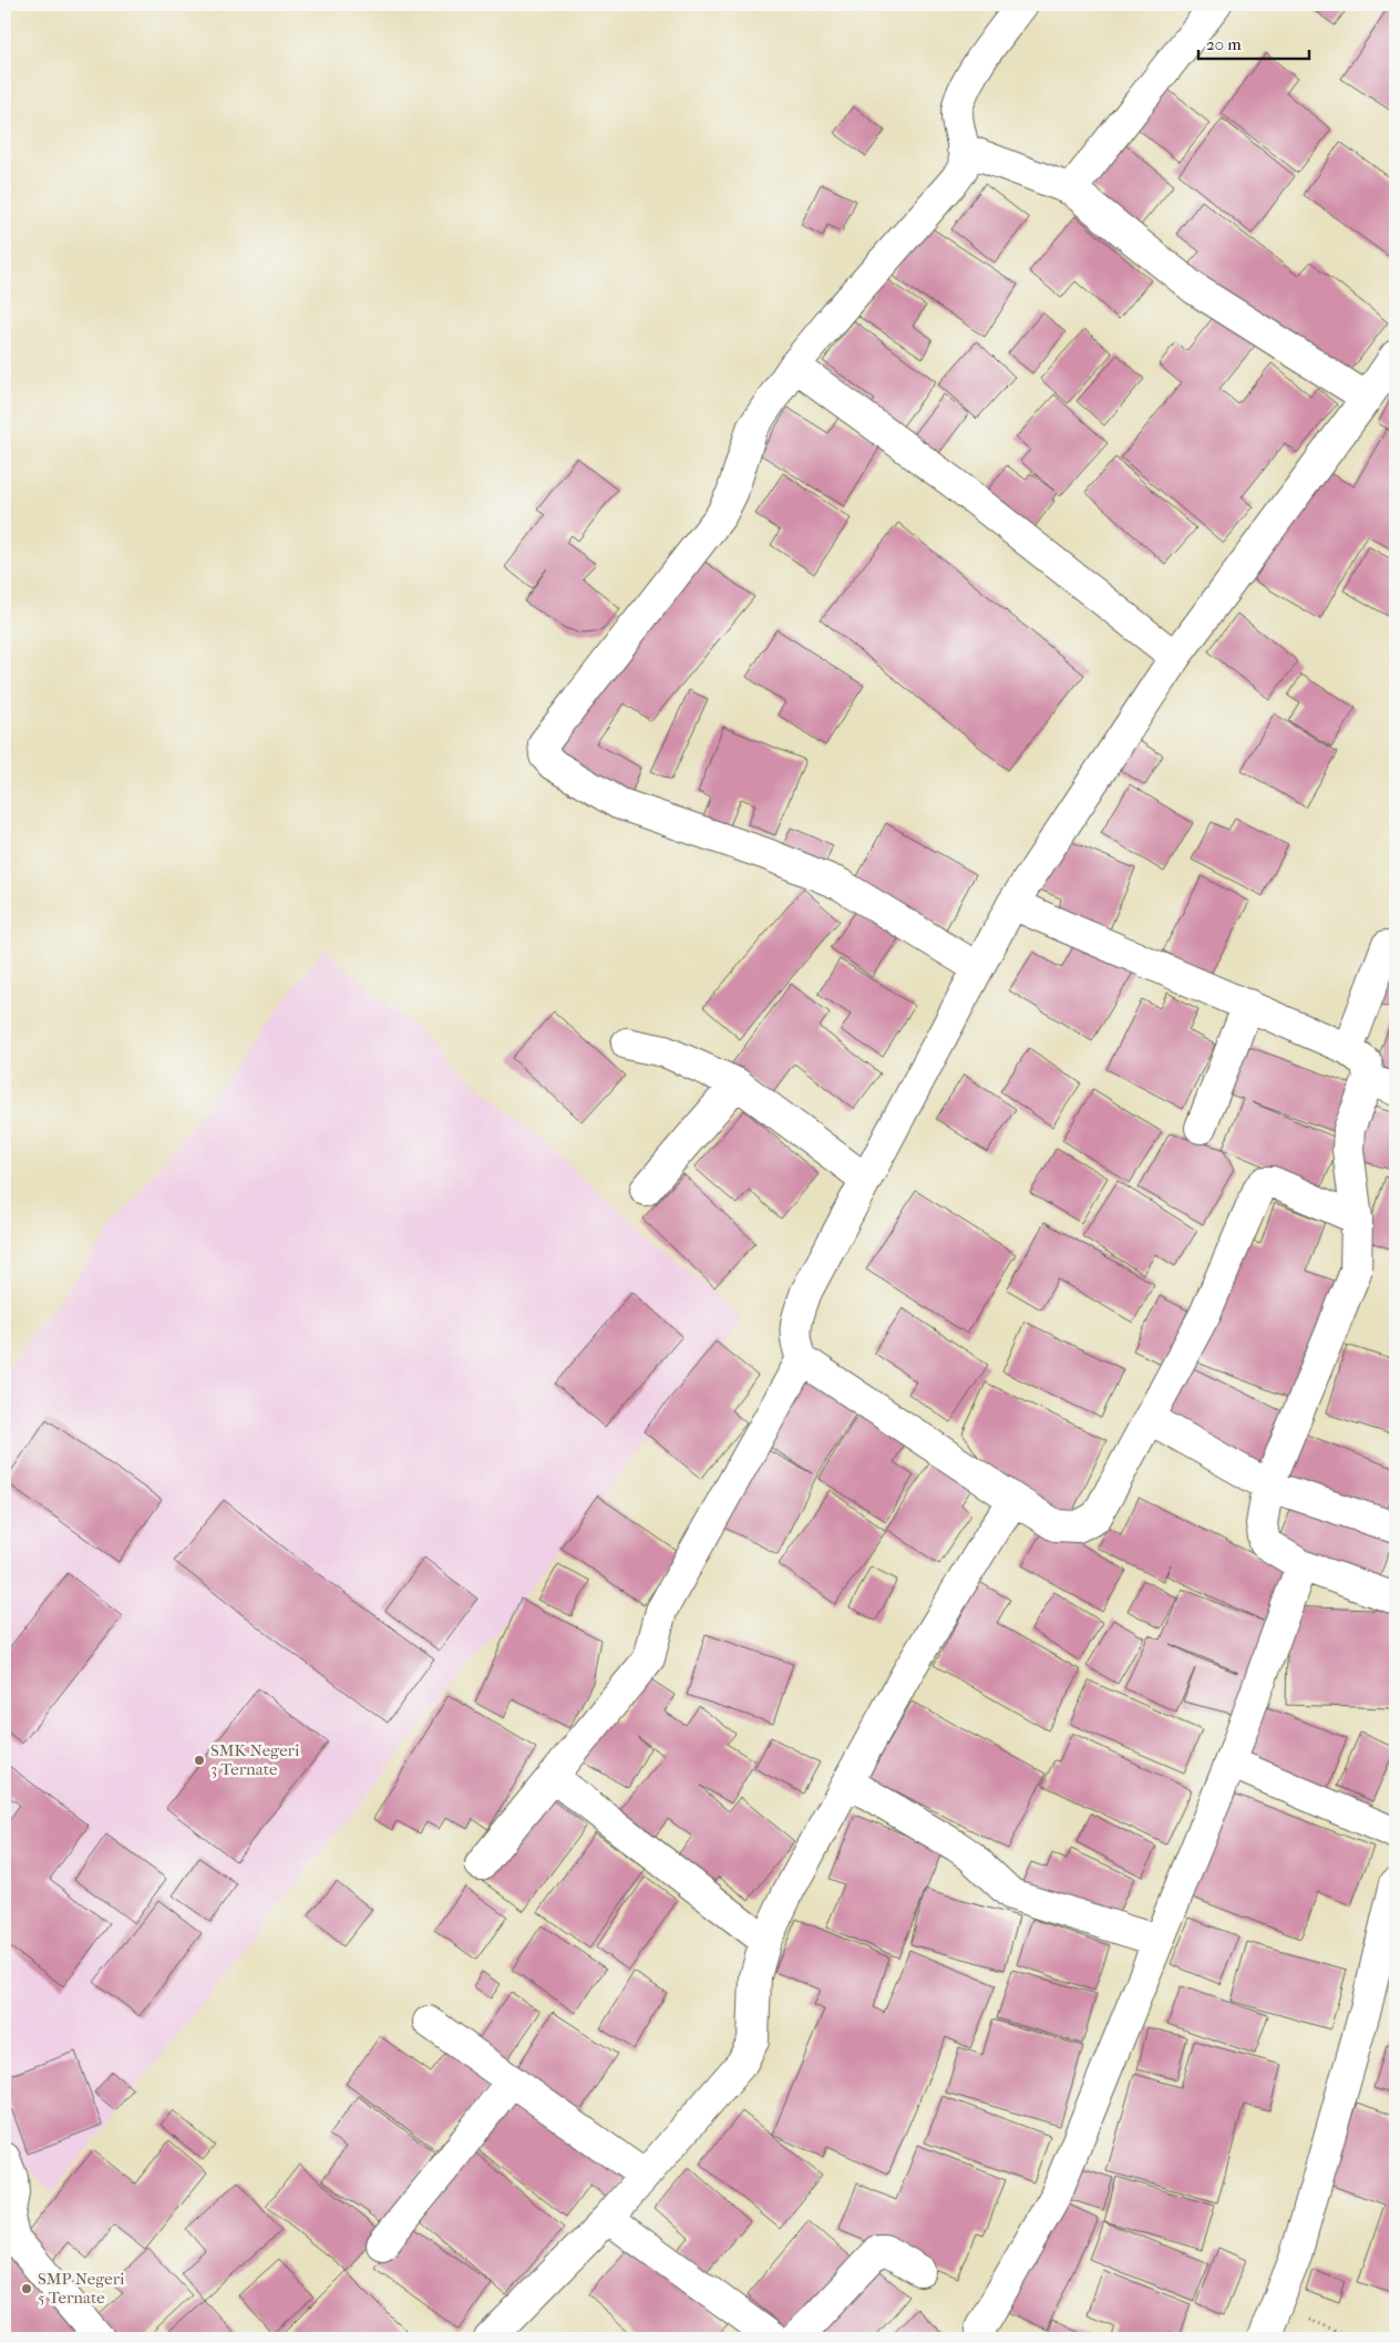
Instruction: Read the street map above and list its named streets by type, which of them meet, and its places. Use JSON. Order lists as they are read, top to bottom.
{
  "places": ["SMK Negeri 3 Ternate", "SMP Negeri 5 Ternate"],
  "scale_bar": "20 m"
}
